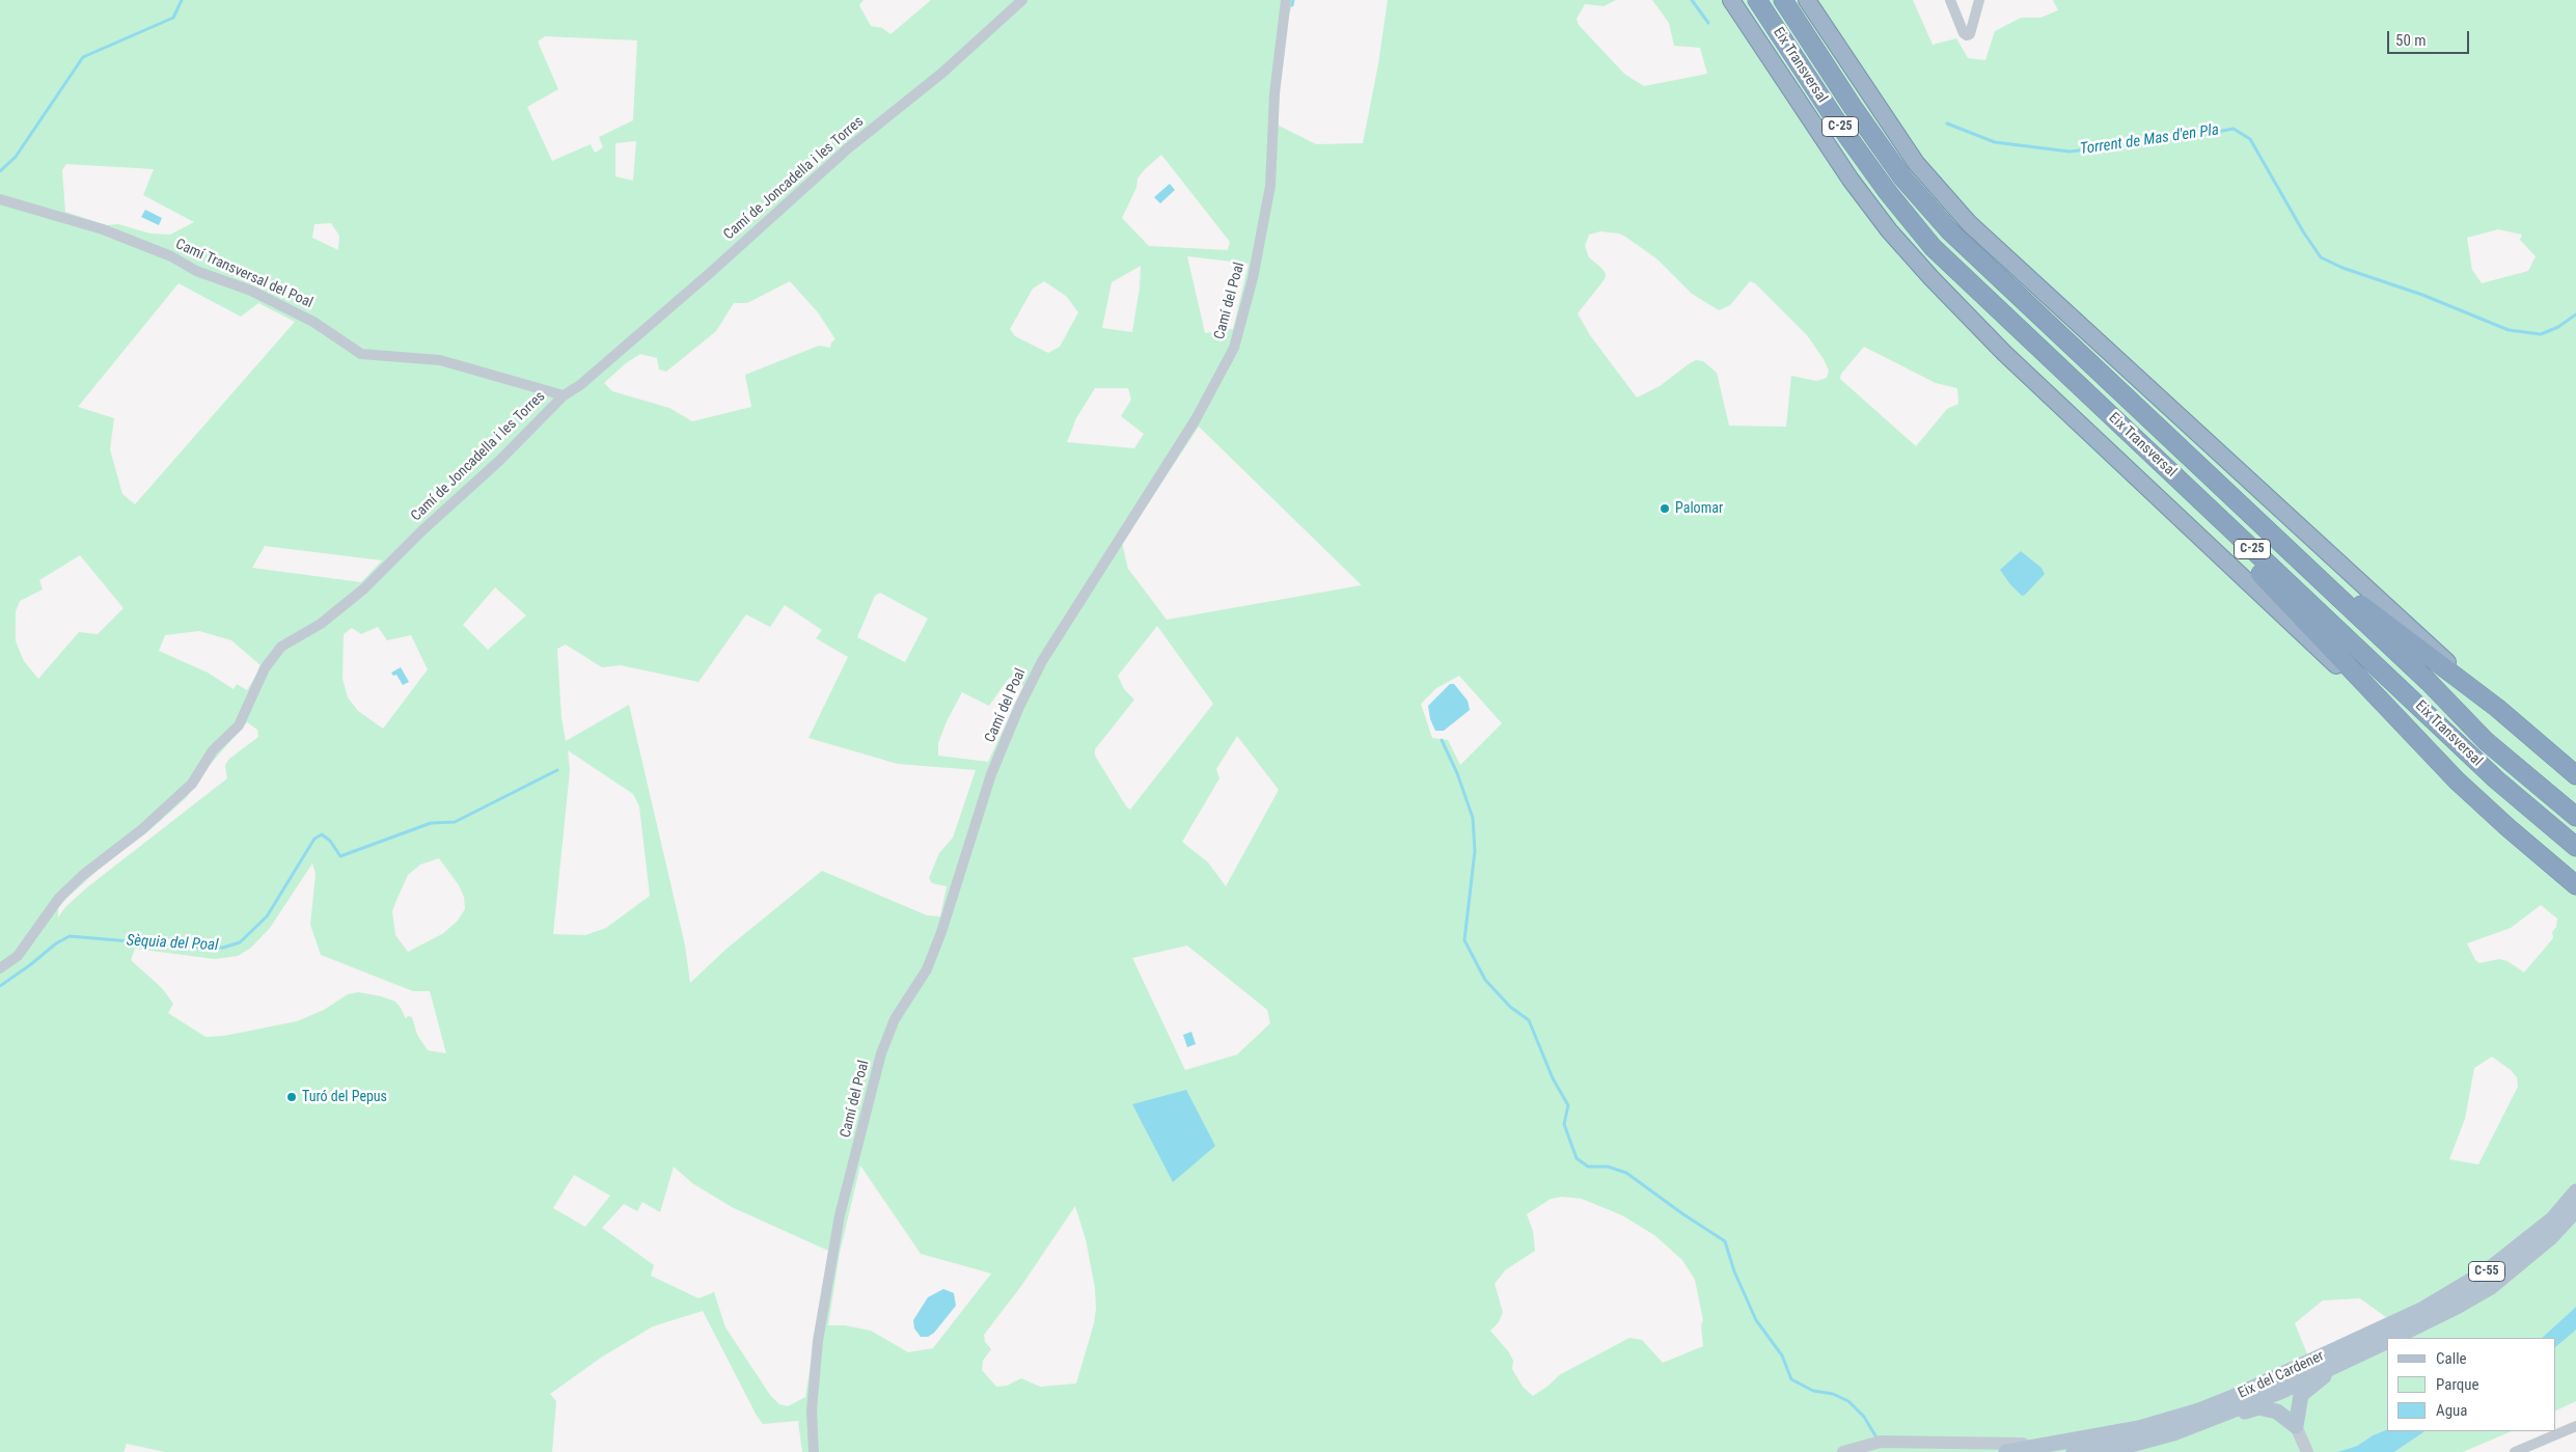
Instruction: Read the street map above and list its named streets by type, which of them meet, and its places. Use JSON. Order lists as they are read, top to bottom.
{
  "streets": {
    "highway": ["Eix Transversal", "C-25"],
    "main road": ["C-55", "Eix del Cardener"],
    "street": ["Camí de Joncadella i les Torres", "Camí Transversal del Poal", "Camí del Poal"]
  },
  "crossings": [
    ["Camí de Joncadella i les Torres", "Camí Transversal del Poal"]
  ],
  "water": ["Torrent de Mas d'en Pla", "Sèquia del Poal"],
  "places": ["Palomar", "Turó del Pepus"],
  "legend": ["Calle", "Parque", "Agua"],
  "scale_bar": "50 m"
}
